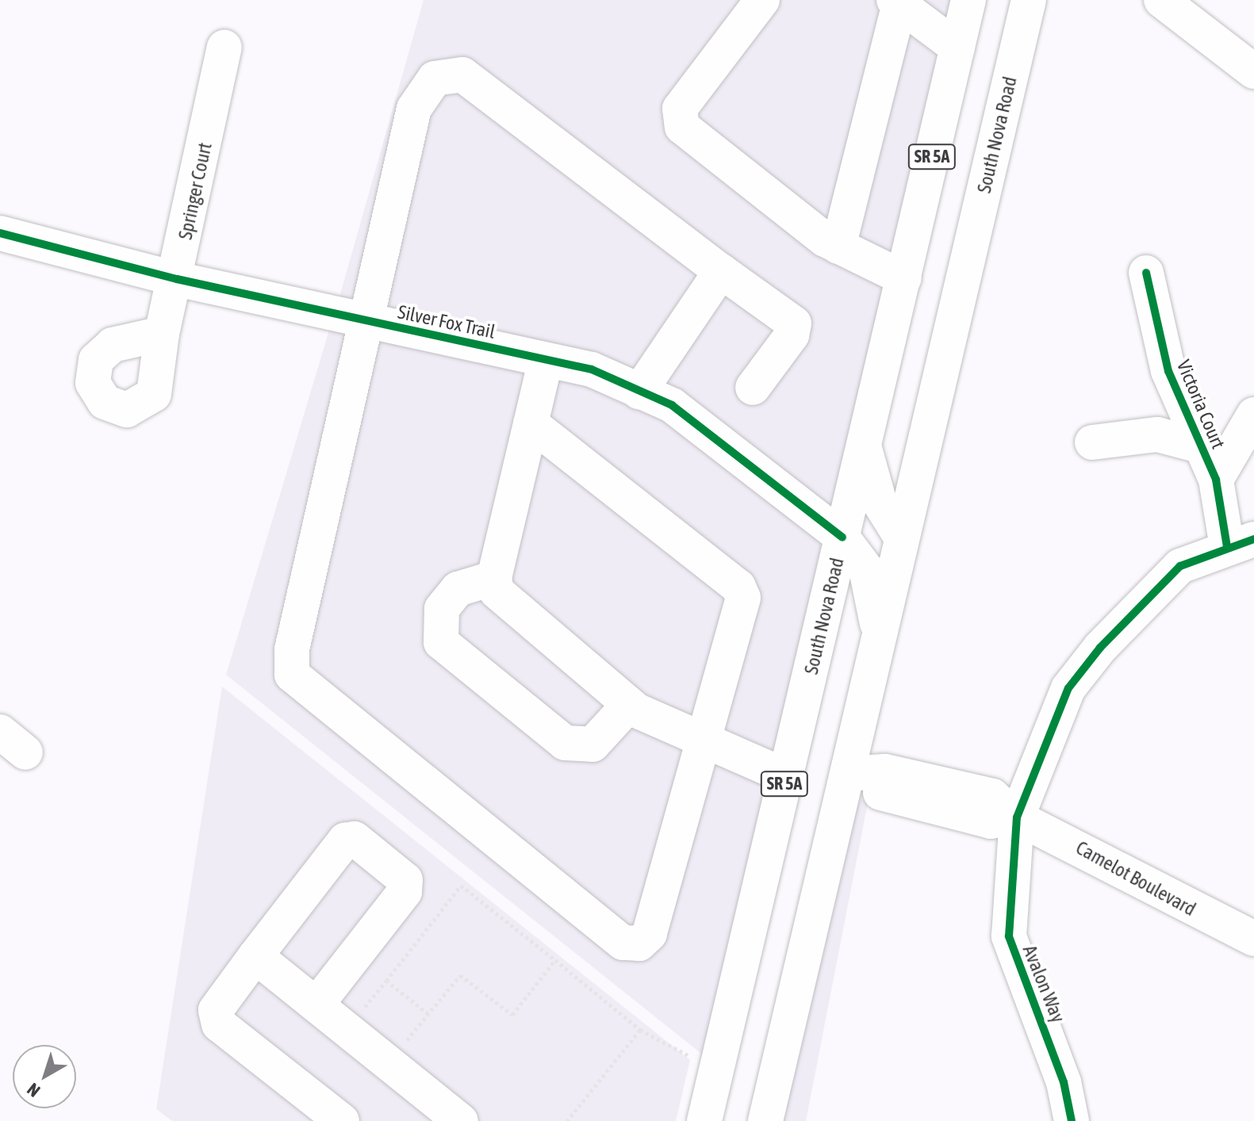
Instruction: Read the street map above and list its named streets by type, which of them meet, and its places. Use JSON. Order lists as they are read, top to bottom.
{
  "streets": {
    "street": [
      "South Nova Road",
      "SR 5A",
      "Springer Court",
      "Silver Fox Trail",
      "Victoria Court",
      "Camelot Boulevard",
      "Avalon Way"
    ]
  },
  "crossings": [
    ["South Nova Road", "Silver Fox Trail"],
    ["South Nova Road", "Camelot Boulevard"],
    ["Springer Court", "Silver Fox Trail"],
    ["Camelot Boulevard", "Avalon Way"]
  ],
  "north": "bottom left"
}
